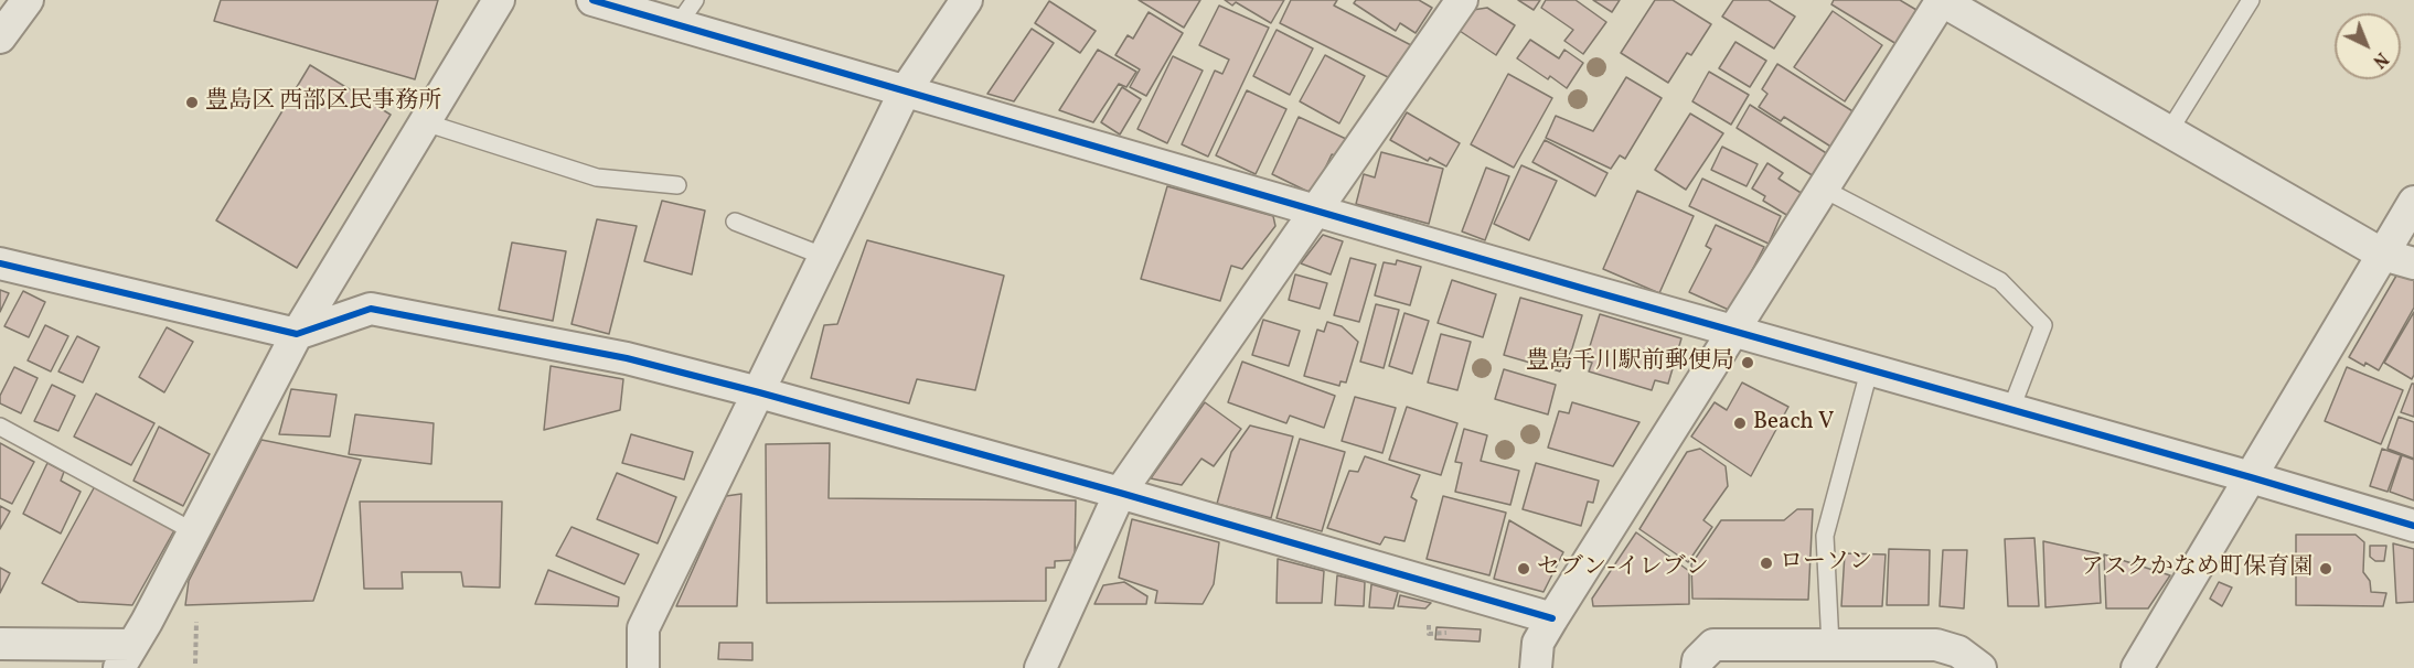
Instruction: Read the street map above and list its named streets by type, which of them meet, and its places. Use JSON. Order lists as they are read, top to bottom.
{
  "places": [
    "豊島区 西部区民事務所",
    "豊島千川駅前郵便局",
    "Beach V",
    "ローソン",
    "セブン-イレブン",
    "アスクかなめ町保育園"
  ],
  "north": "bottom right"
}
